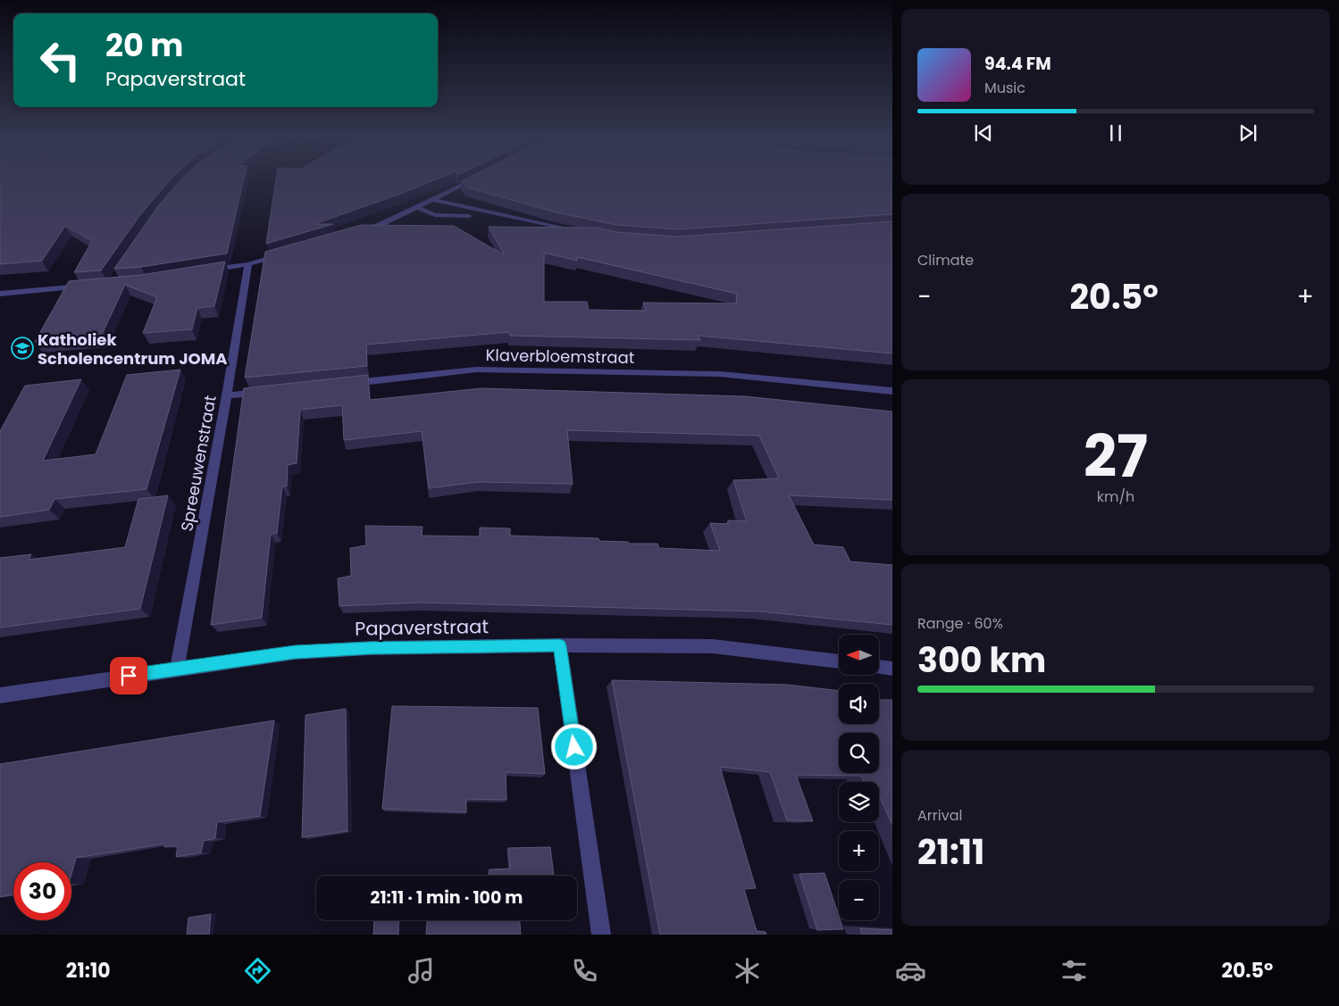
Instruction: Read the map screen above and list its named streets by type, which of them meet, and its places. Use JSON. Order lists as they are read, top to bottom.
{
  "streets": {
    "street": ["Klaverbloemstraat", "Spreeuwenstraat", "Papaverstraat"]
  },
  "crossings": [
    ["Spreeuwenstraat", "Papaverstraat"]
  ],
  "places": {
    "school or university": ["Katholiek Scholencentrum JOMA"]
  },
  "north": "left",
  "page": {
    "turn": ["20 m", "Papaverstraat"],
    "song": ["94.4 FM", "Music"],
    "tile": [
      "Climate",
      ["27", "km/h"],
      ["Range · 60%", "300 km"],
      ["Arrival", "21:11"]
    ],
    "heat": ["−", "20.5°", "+"],
    "map_buttons": ["+", "−"],
    "limit": "30",
    "trip": "21:11 · 1 min · 100 m",
    "tabs": ["21:10", "20.5°"]
  }
}
